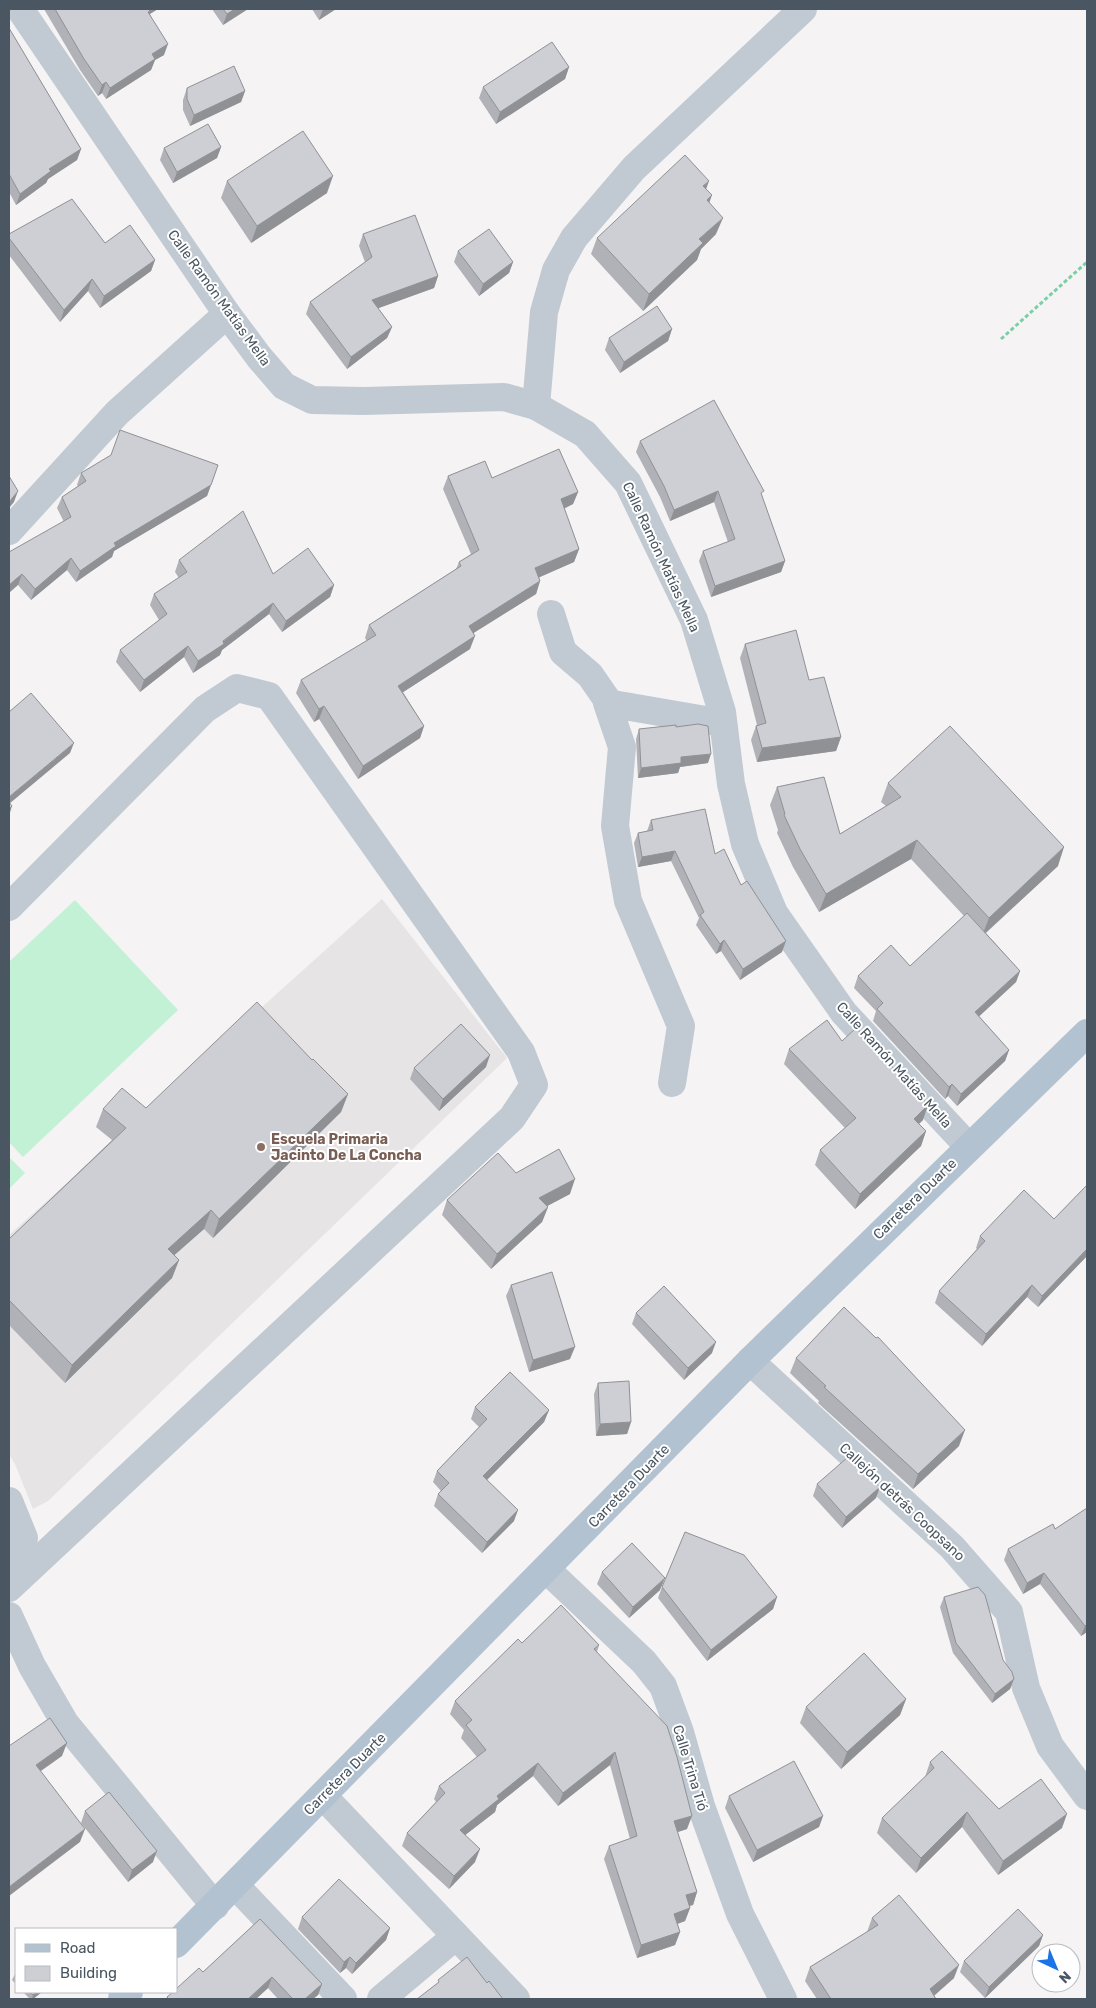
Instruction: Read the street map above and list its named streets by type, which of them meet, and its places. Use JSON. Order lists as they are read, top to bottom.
{
  "streets": {
    "main road": ["Carretera Duarte"],
    "street": ["Calle Ramón Matías Mella", "Callejón detrás Coopsano", "Calle Trina Tió"]
  },
  "crossings": [
    ["Calle Ramón Matías Mella", "Carretera Duarte"],
    ["Carretera Duarte", "Callejón detrás Coopsano"],
    ["Carretera Duarte", "Calle Trina Tió"]
  ],
  "places": ["Escuela Primaria Jacinto De La Concha"],
  "legend": ["Road", "Building"],
  "north": "bottom right"
}
